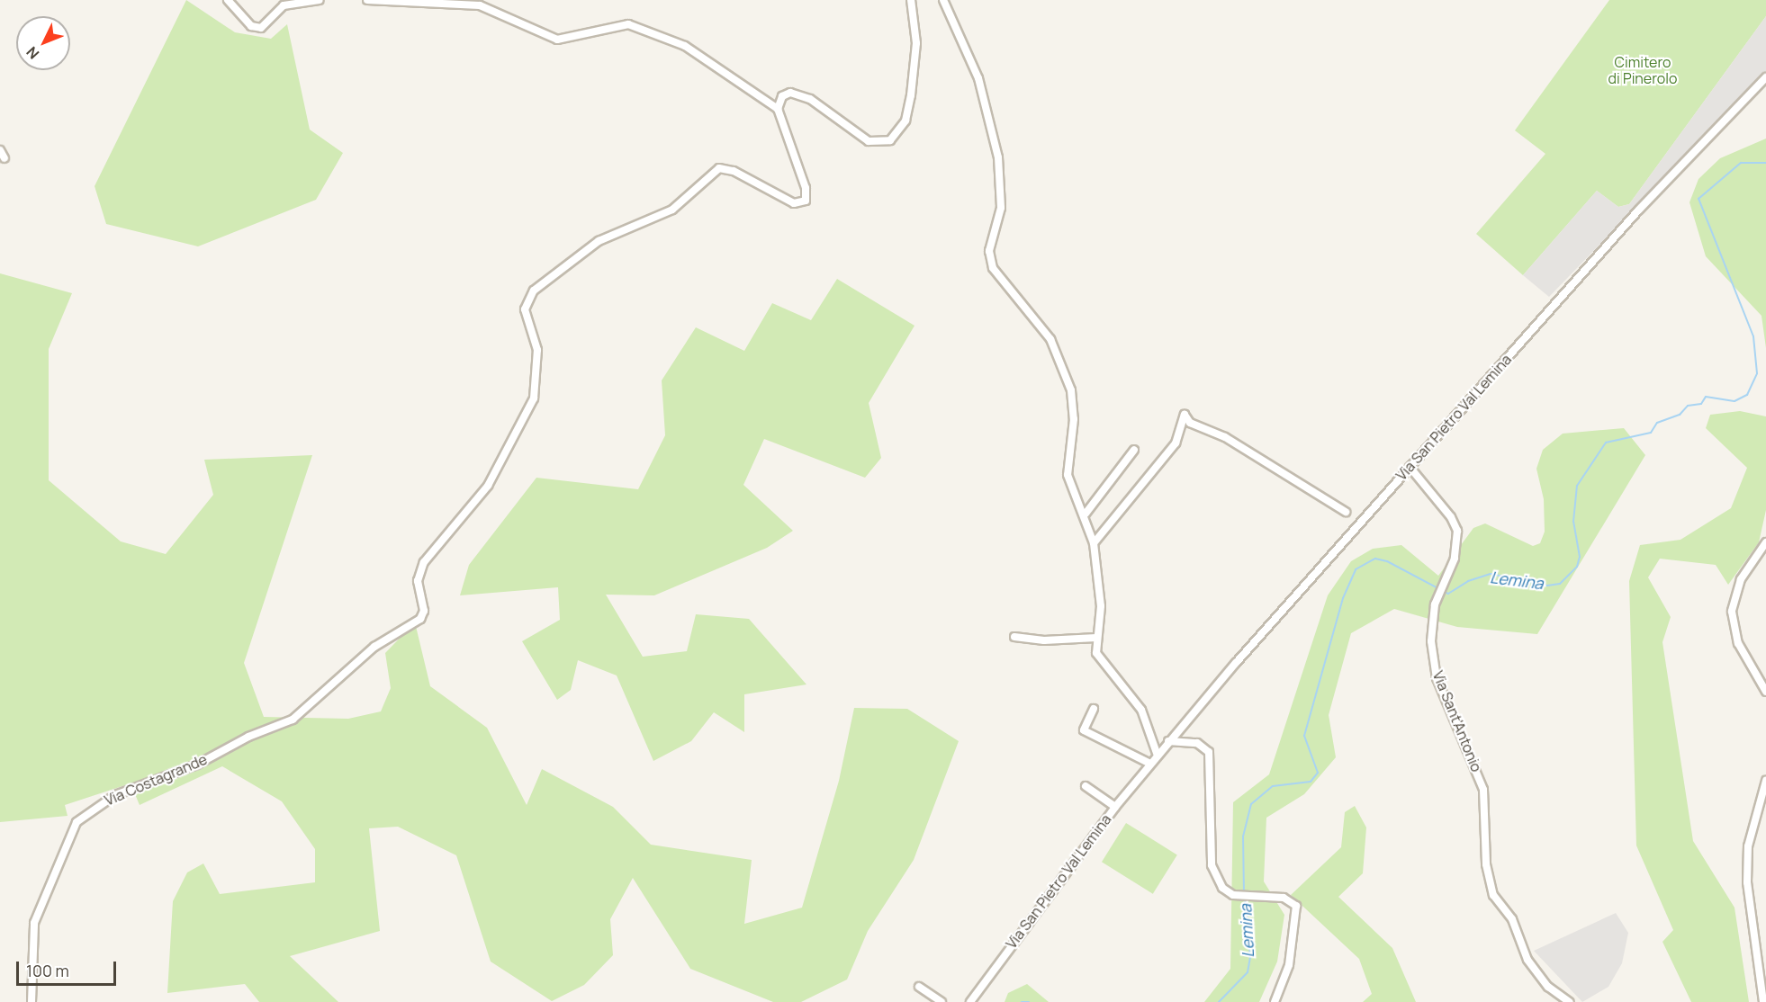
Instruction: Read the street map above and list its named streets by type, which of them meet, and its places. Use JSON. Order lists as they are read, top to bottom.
{
  "streets": {
    "street": ["Via San Pietro Val Lemina", "Via Sant'Antonio", "Via Costagrande"]
  },
  "crossings": [
    ["Via San Pietro Val Lemina", "Via Sant'Antonio"]
  ],
  "water": ["Lemina"],
  "parks": ["Cimitero di Pinerolo"],
  "scale_bar": "100 m",
  "north": "bottom left"
}
